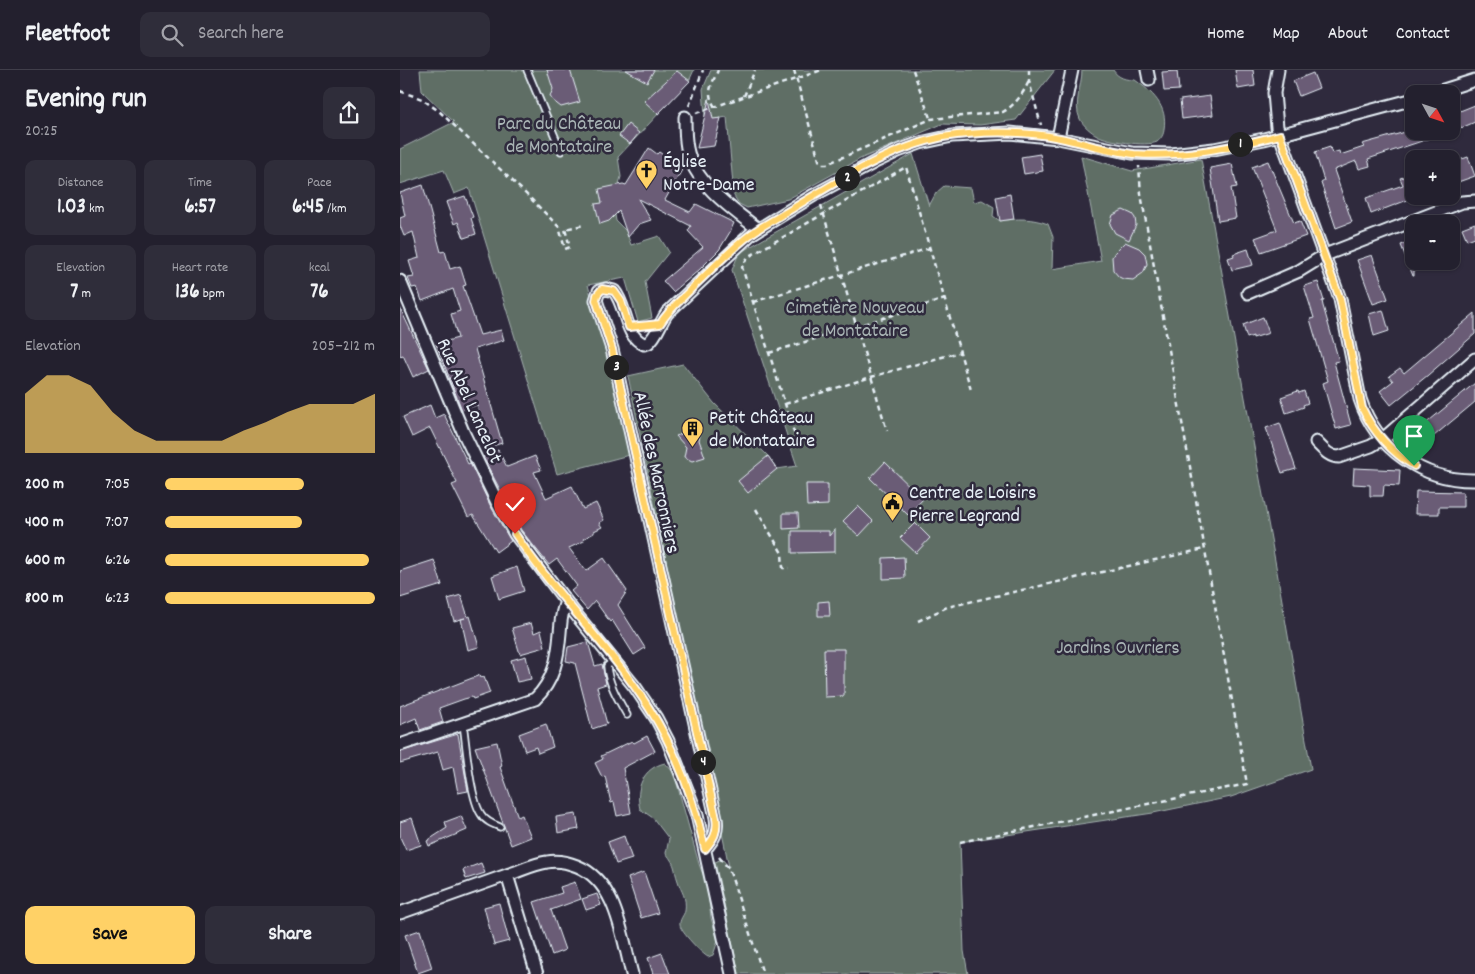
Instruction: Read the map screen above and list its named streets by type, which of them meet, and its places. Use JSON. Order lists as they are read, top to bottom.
{
  "streets": {
    "street": ["Rue Abel Lancelot", "Allée des Marronniers"]
  },
  "crossings": [
    ["Rue Abel Lancelot", "Allée des Marronniers"]
  ],
  "parks": ["Parc du Château de Montataire", "Cimetière Nouveau de Montataire", "Jardins Ouvriers"],
  "places": {
    "church": ["Église Notre-Dame"],
    "building": ["Petit Château de Montataire"],
    "public building": ["Centre de Loisirs Pierre Legrand"]
  },
  "north": "bottom right",
  "page": {
    "header": "Fleetfoot",
    "search": "Search here",
    "nav": [
      "Home",
      "Map",
      "About",
      "Contact"
    ],
    "heading": ["Evening run", "20:25"],
    "map_buttons": ["+", "−"],
    "pins": [
      "1",
      "2",
      "3",
      "4"
    ],
    "stats": [
      ["Distance", "1.03 km"],
      ["Time", "6:57"],
      ["Pace", "6:45 /km"],
      ["Elevation", "7 m"],
      ["Heart rate", "136 bpm"],
      ["kcal", "76"]
    ],
    "chart": ["Elevation", "205–212 m"],
    "list": [
      {
        "name": "200 m",
        "note": "7:05"
      },
      {
        "name": "400 m",
        "note": "7:07"
      },
      {
        "name": "600 m",
        "note": "6:26"
      },
      {
        "name": "800 m",
        "note": "6:23"
      }
    ],
    "buttons": ["Save", "Share"]
  }
}
